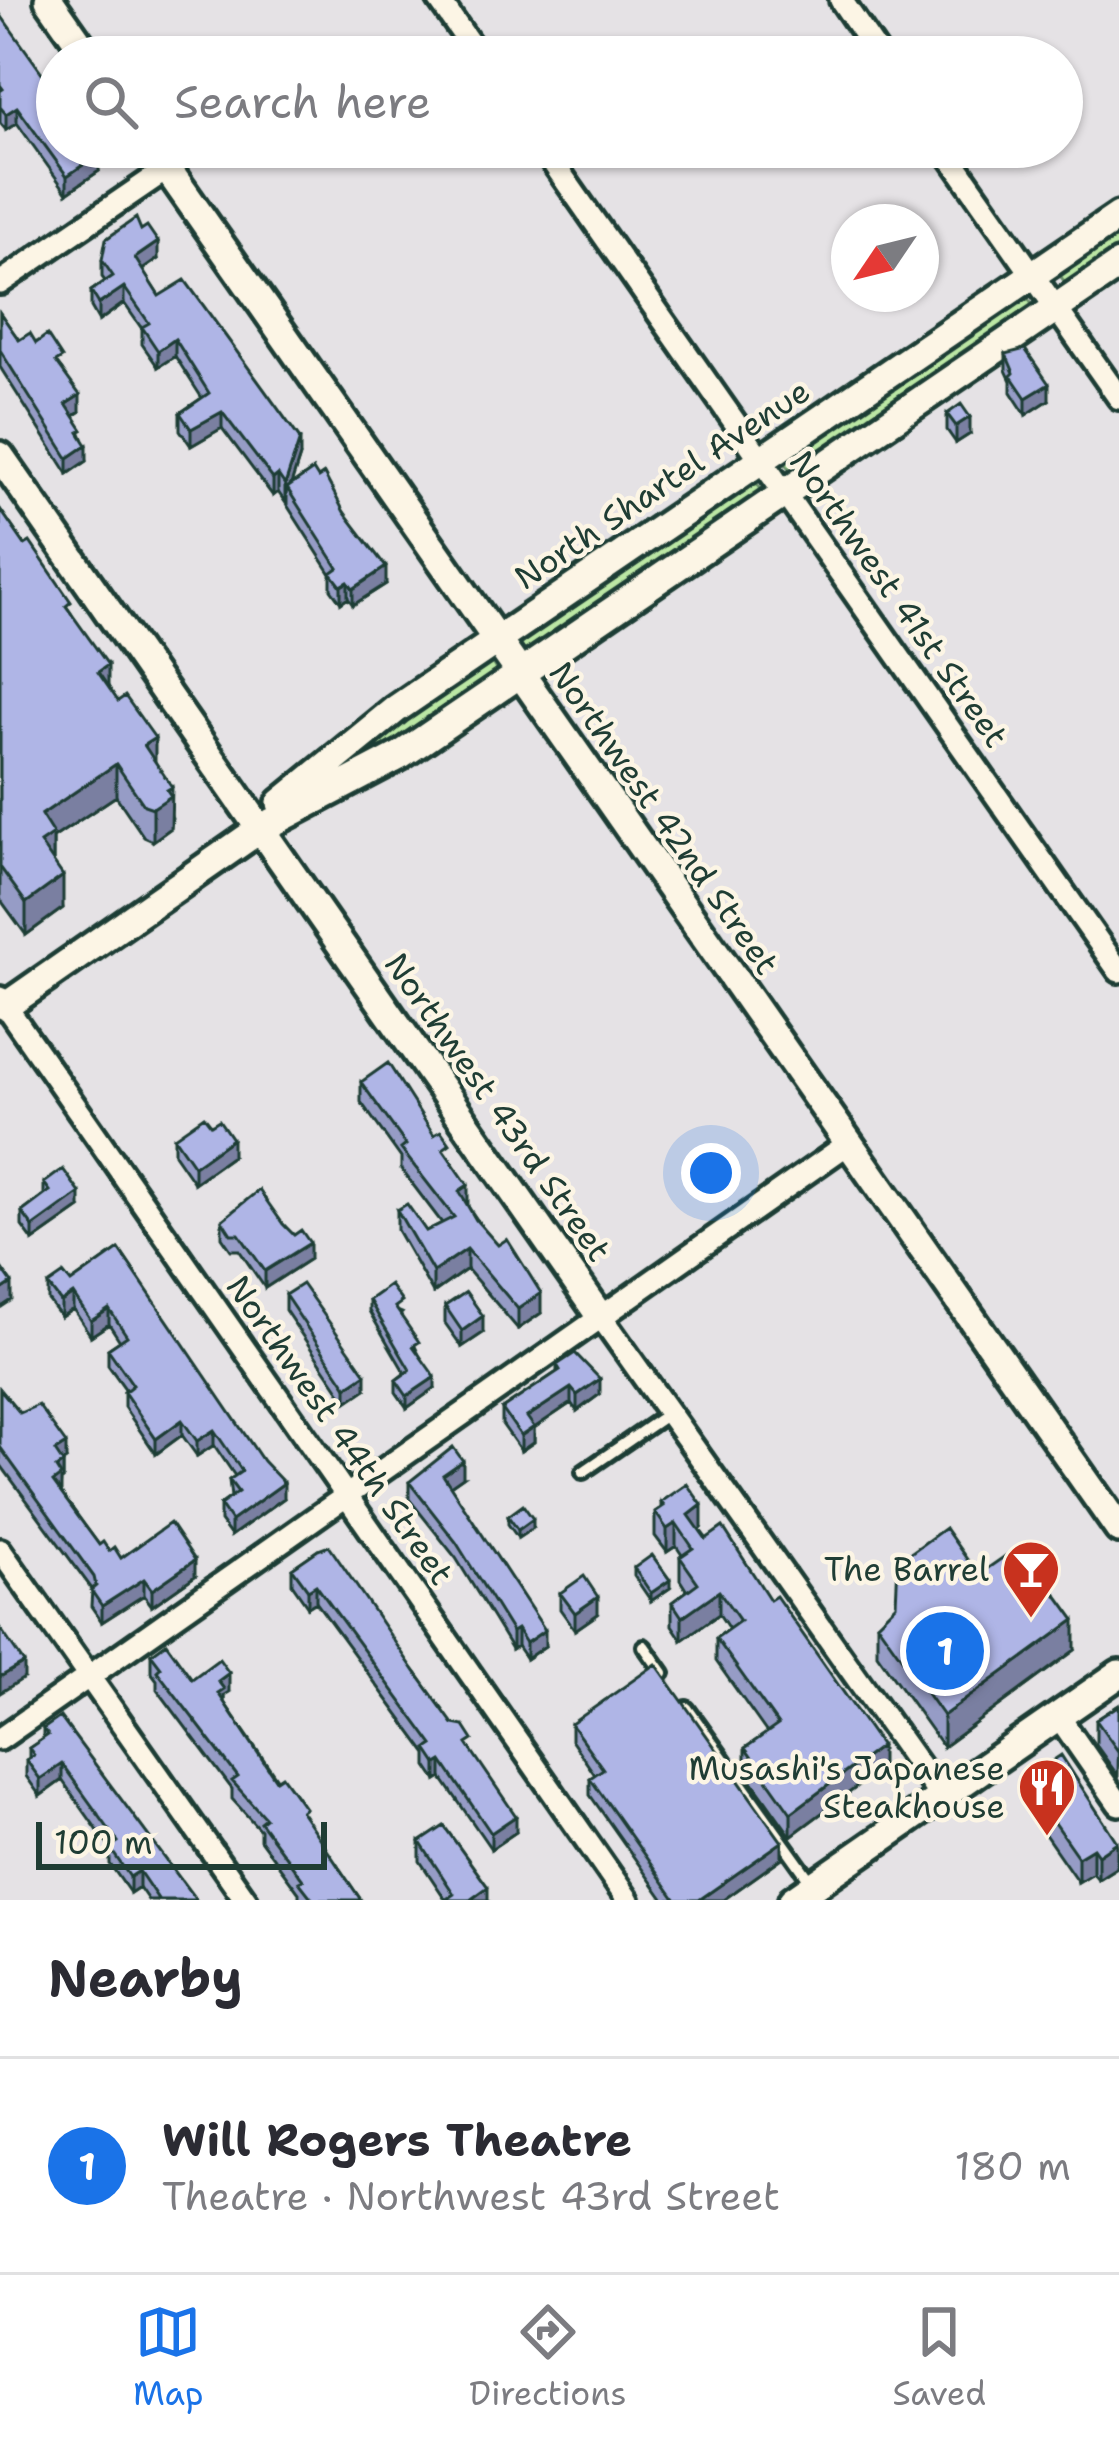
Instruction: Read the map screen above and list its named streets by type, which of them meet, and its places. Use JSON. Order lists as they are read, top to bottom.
{
  "streets": {
    "street": [
      "North Shartel Avenue",
      "Northwest 41st Street",
      "Northwest 42nd Street",
      "Northwest 43rd Street",
      "Northwest 44th Street"
    ]
  },
  "crossings": [
    ["North Shartel Avenue", "Northwest 41st Street"],
    ["North Shartel Avenue", "Northwest 42nd Street"],
    ["North Shartel Avenue", "Northwest 43rd Street"],
    ["North Shartel Avenue", "Northwest 44th Street"]
  ],
  "places": {
    "bar": ["The Barrel"],
    "restaurant": ["Musashi's Japanese Steakhouse"]
  },
  "scale_bar": "100 m",
  "north": "bottom left",
  "page": {
    "search": "Search here",
    "pins": "1",
    "scale": "100 m",
    "heading": "Nearby",
    "list": [
      {
        "mark": "1",
        "name": "Will Rogers Theatre",
        "note": "Theatre · Northwest 43rd Street",
        "value": "180 m"
      }
    ],
    "nav": ["Map", "Directions", "Saved"]
  }
}
